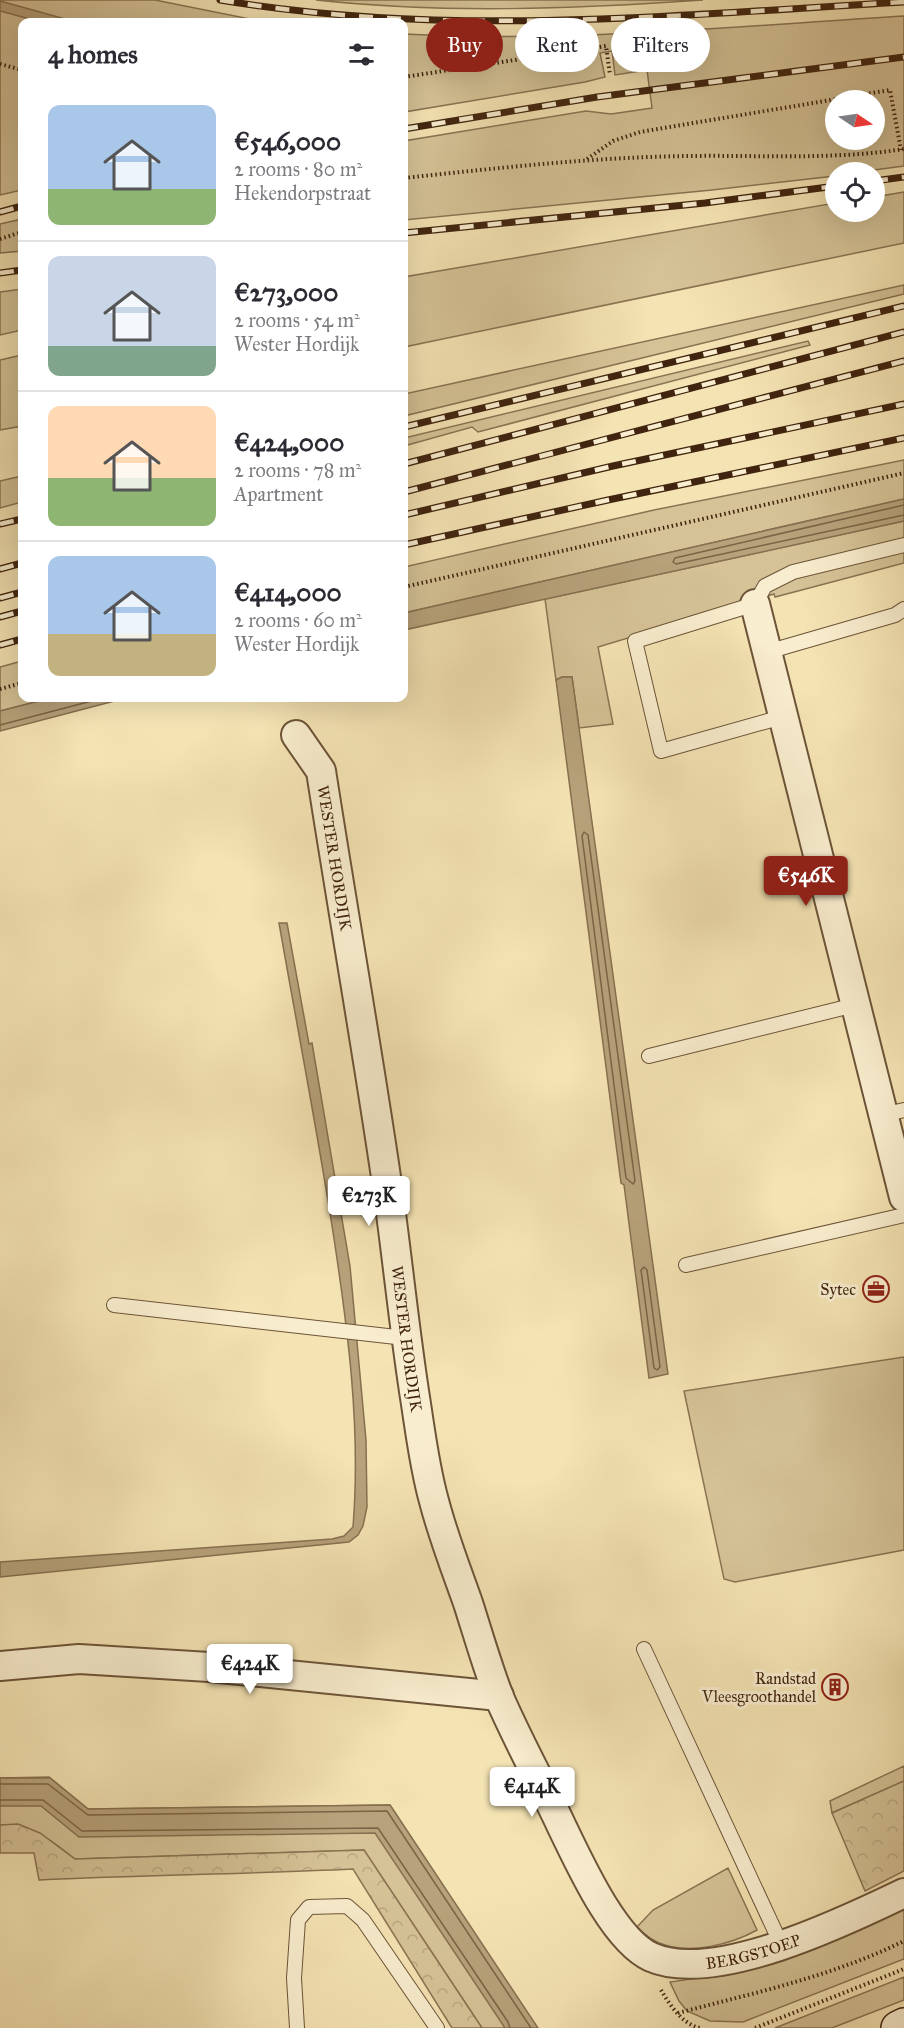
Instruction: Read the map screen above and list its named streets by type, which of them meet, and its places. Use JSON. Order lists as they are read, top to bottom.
{
  "streets": {
    "street": ["WESTER HORDIJK", "BERGSTOEP"]
  },
  "crossings": [
    ["WESTER HORDIJK", "BERGSTOEP"]
  ],
  "places": {
    "office": ["Sytec"],
    "building": ["Randstad Vleesgroothandel"]
  },
  "north": "right",
  "page": {
    "chip": ["Buy", "Rent", "Filters"],
    "heading": "4 homes",
    "list": [
      {
        "name": "€546,000",
        "note": "2 rooms · 80 m² · Hekendorpstraat"
      },
      {
        "name": "€273,000",
        "note": "2 rooms · 54 m² · Wester Hordijk"
      },
      {
        "name": "€424,000",
        "note": "2 rooms · 78 m² · Apartment"
      },
      {
        "name": "€414,000",
        "note": "2 rooms · 60 m² · Wester Hordijk"
      }
    ],
    "price": [
      "€546K",
      "€273K",
      "€424K",
      "€414K"
    ]
  }
}
